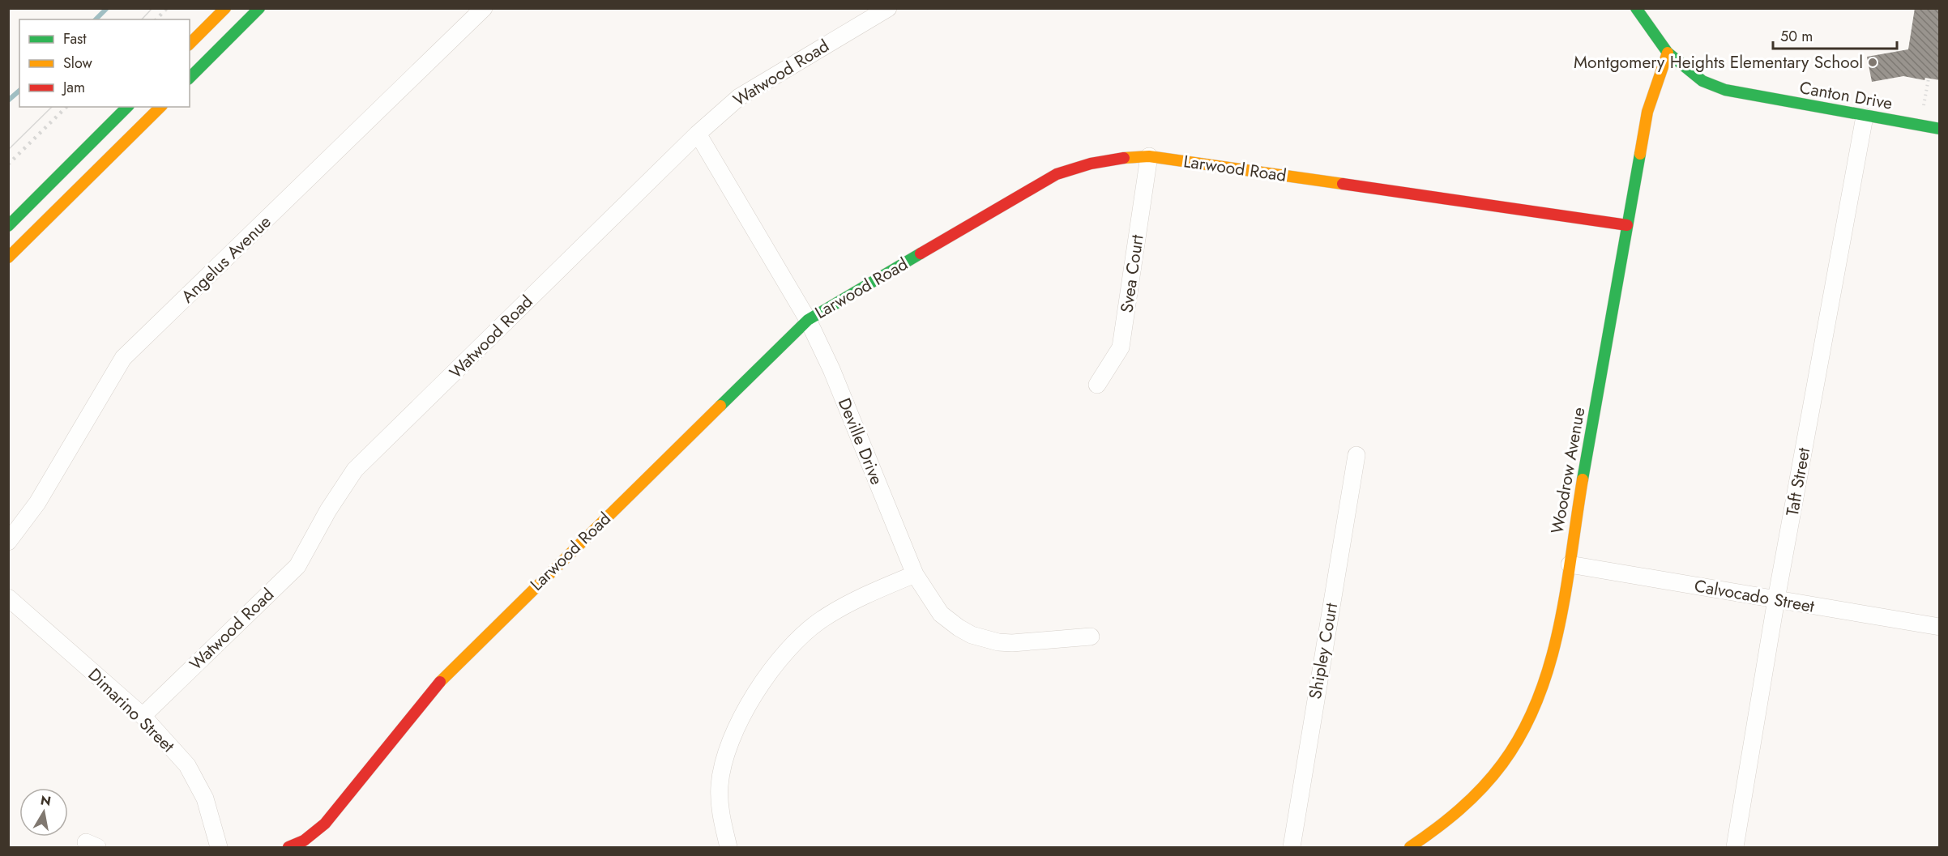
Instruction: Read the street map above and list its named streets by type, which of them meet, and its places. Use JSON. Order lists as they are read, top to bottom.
{
  "streets": {
    "street": [
      "Watwood Road",
      "Canton Drive",
      "Larwood Road",
      "Angelus Avenue",
      "Svea Court",
      "Deville Drive",
      "Woodrow Avenue",
      "Taft Street",
      "Calvocado Street",
      "Shipley Court",
      "Dimarino Street"
    ]
  },
  "crossings": [
    ["Watwood Road", "Deville Drive"],
    ["Watwood Road", "Dimarino Street"],
    ["Canton Drive", "Woodrow Avenue"],
    ["Canton Drive", "Taft Street"],
    ["Larwood Road", "Svea Court"],
    ["Larwood Road", "Deville Drive"],
    ["Larwood Road", "Woodrow Avenue"],
    ["Woodrow Avenue", "Calvocado Street"],
    ["Taft Street", "Calvocado Street"]
  ],
  "places": ["Montgomery Heights Elementary School"],
  "legend": ["Fast", "Slow", "Jam"],
  "scale_bar": "50 m",
  "north": "top"
}
